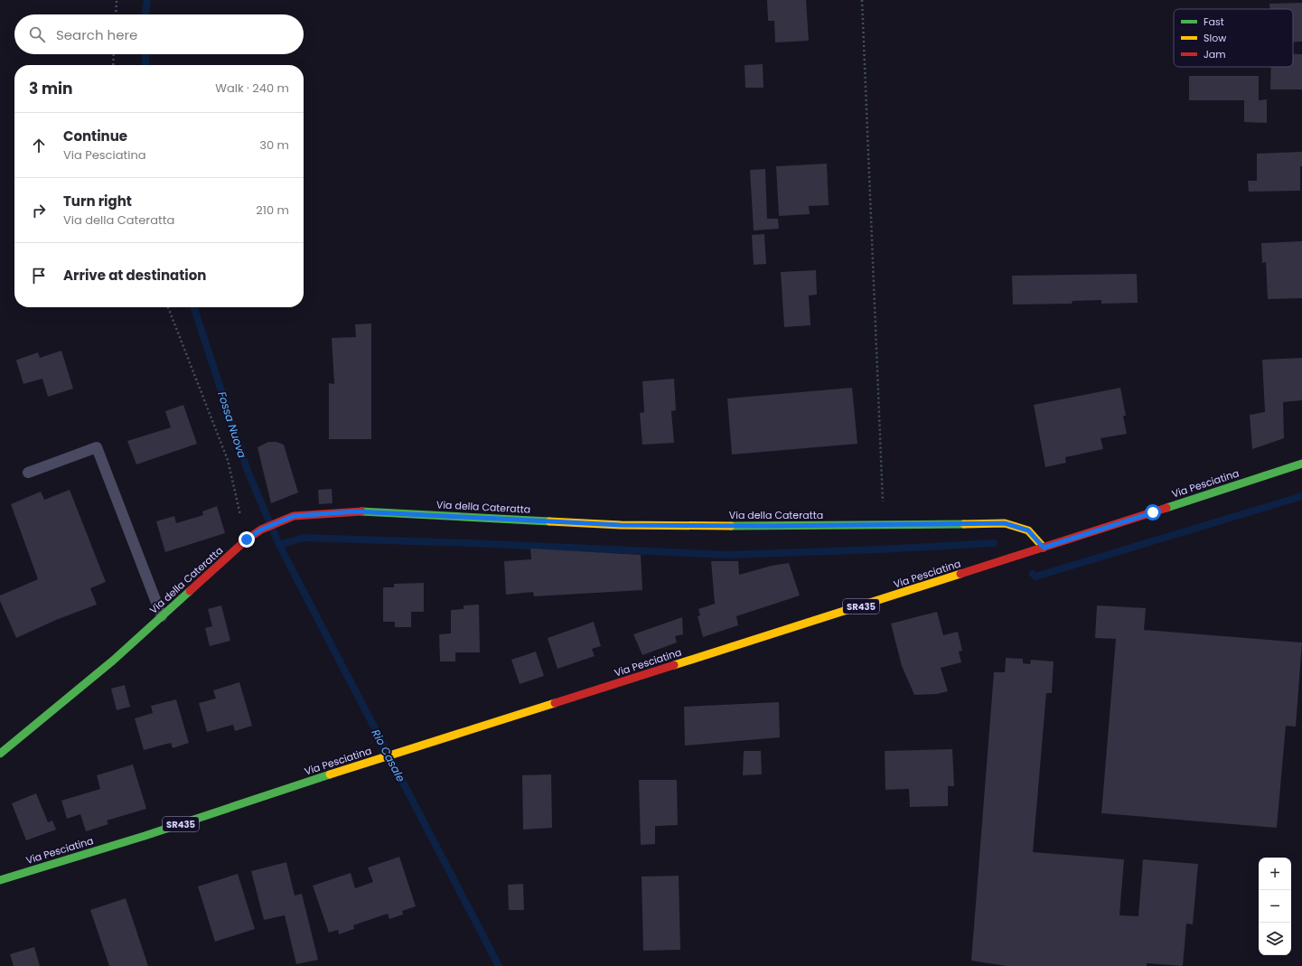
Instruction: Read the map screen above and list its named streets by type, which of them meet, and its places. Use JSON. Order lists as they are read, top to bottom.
{
  "streets": {
    "main road": ["Via Pesciatina", "Via della Cateratta", "SR435"]
  },
  "crossings": [
    ["Via Pesciatina", "Via della Cateratta"]
  ],
  "water": ["Fossa Nuova", "Rio Casale"],
  "legend": ["Fast", "Slow", "Jam"],
  "page": {
    "search": "Search here",
    "heading": ["3 min", "Walk · 240 m"],
    "list": [
      ["Continue", "Via Pesciatina", "30 m"],
      ["Turn right", "Via della Cateratta", "210 m"],
      "Arrive at destination"
    ],
    "map_buttons": ["+", "−"]
  }
}
